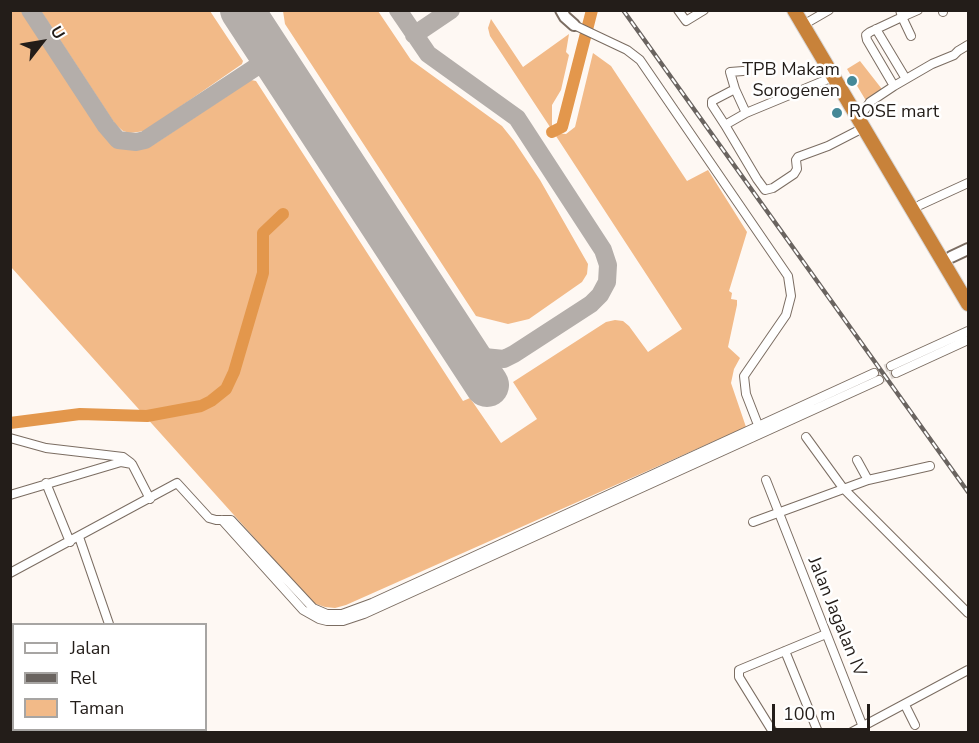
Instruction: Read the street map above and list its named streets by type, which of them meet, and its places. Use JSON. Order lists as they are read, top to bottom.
{
  "streets": {
    "street": ["Jalan Jagalan IV"]
  },
  "places": ["TPB Makam Sorogenen", "ROSE mart"],
  "legend": ["Jalan", "Rel", "Taman"],
  "scale_bar": "100 m",
  "north": "top right"
}
